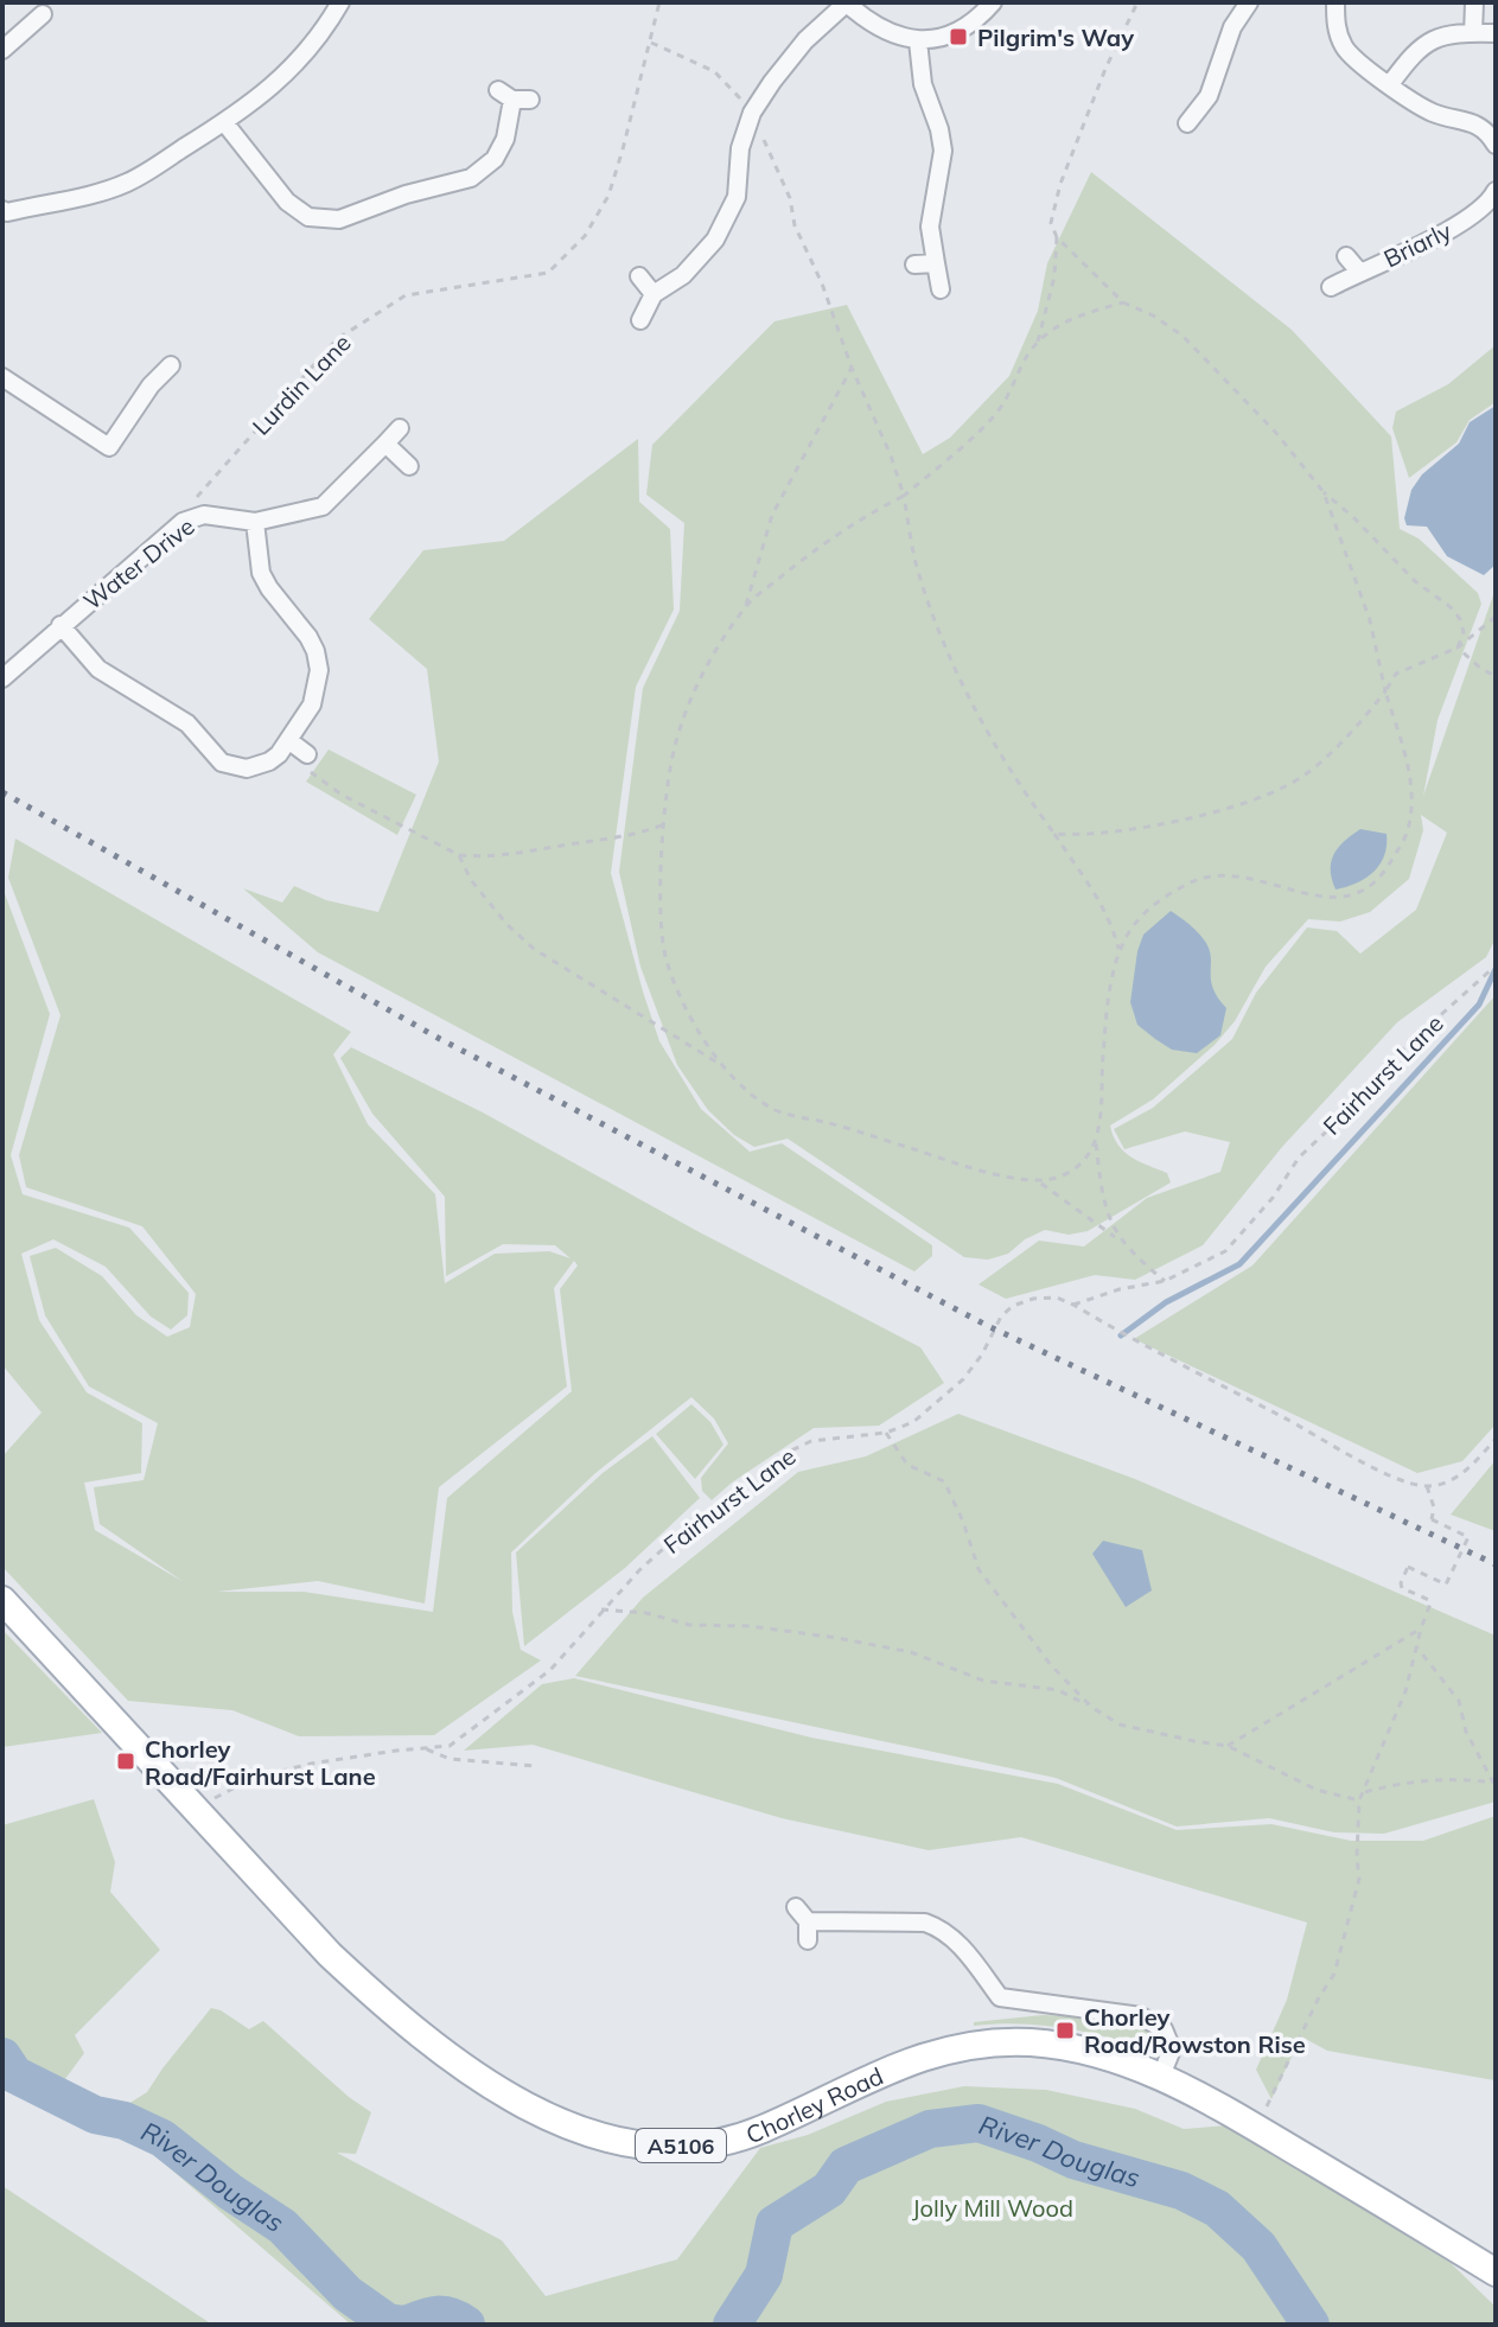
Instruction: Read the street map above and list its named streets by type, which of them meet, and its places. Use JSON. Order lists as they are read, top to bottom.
{
  "streets": {
    "main road": ["Chorley Road", "A5106"],
    "street": ["Briarly", "Water Drive"],
    "path": ["Lurdin Lane", "Fairhurst Lane"]
  },
  "crossings": [
    ["Lurdin Lane", "Water Drive"],
    ["Fairhurst Lane", "Chorley Road"]
  ],
  "water": ["River Douglas"],
  "parks": ["Jolly Mill Wood"],
  "places": {
    "transit": ["Pilgrim's Way", "Chorley Road/Fairhurst Lane", "Chorley Road/Rowston Rise"]
  }
}
